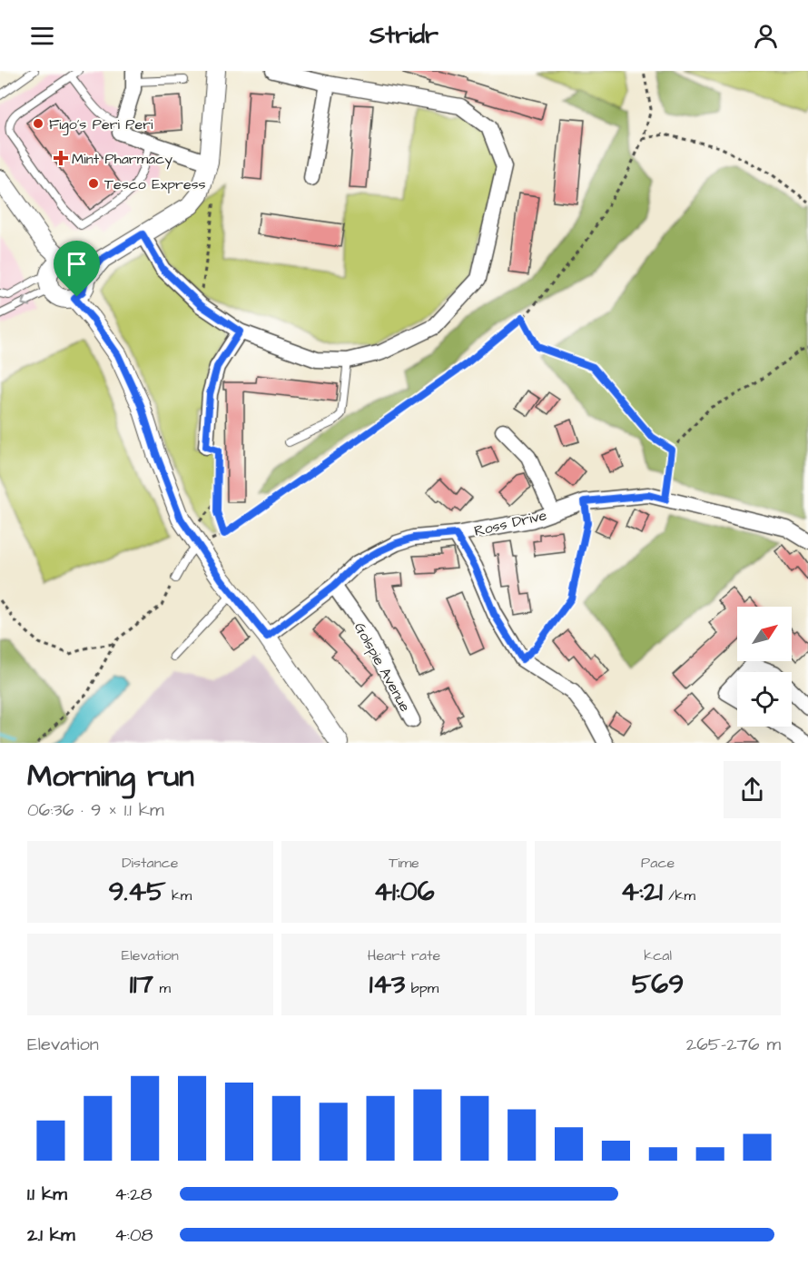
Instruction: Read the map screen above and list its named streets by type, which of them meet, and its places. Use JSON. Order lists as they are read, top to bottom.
{
  "streets": {
    "street": ["Ross Drive", "Golspie Avenue"]
  },
  "crossings": [
    ["Ross Drive", "Golspie Avenue"]
  ],
  "places": {
    "other": ["Figo's Peri Peri", "Tesco Express"],
    "health": ["Mint Pharmacy"]
  },
  "north": "top right",
  "page": {
    "header": "Stridr",
    "heading": ["Morning run", "06:36 · 9 × 1.1 km"],
    "stats": [
      ["Distance", "9.45 km"],
      ["Time", "41:06"],
      ["Pace", "4:21 /km"],
      ["Elevation", "117 m"],
      ["Heart rate", "143 bpm"],
      ["kcal", "569"]
    ],
    "chart": ["Elevation", "265–276 m"],
    "list": [
      {
        "name": "1.1 km",
        "note": "4:28"
      },
      {
        "name": "2.1 km",
        "note": "4:08"
      }
    ]
  }
}
